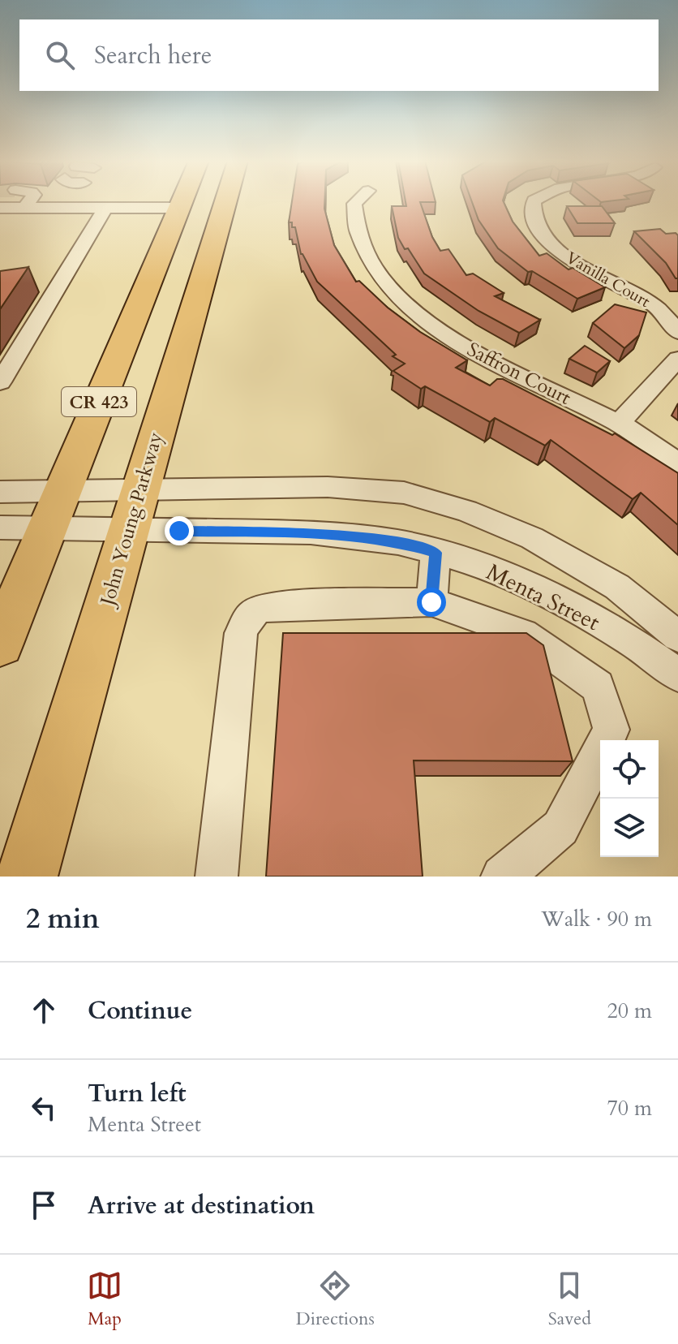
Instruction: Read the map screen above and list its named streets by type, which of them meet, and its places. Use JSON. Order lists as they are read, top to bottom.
{
  "streets": {
    "highway": ["CR 423", "John Young Parkway"],
    "street": ["Vanilla Court", "Saffron Court", "Menta Street"]
  },
  "crossings": [
    ["CR 423", "Menta Street"],
    ["John Young Parkway", "Menta Street"]
  ],
  "page": {
    "search": "Search here",
    "heading": ["2 min", "Walk · 90 m"],
    "list": [
      ["Continue", "20 m"],
      ["Turn left", "Menta Street", "70 m"],
      "Arrive at destination"
    ],
    "nav": ["Map", "Directions", "Saved"]
  }
}
